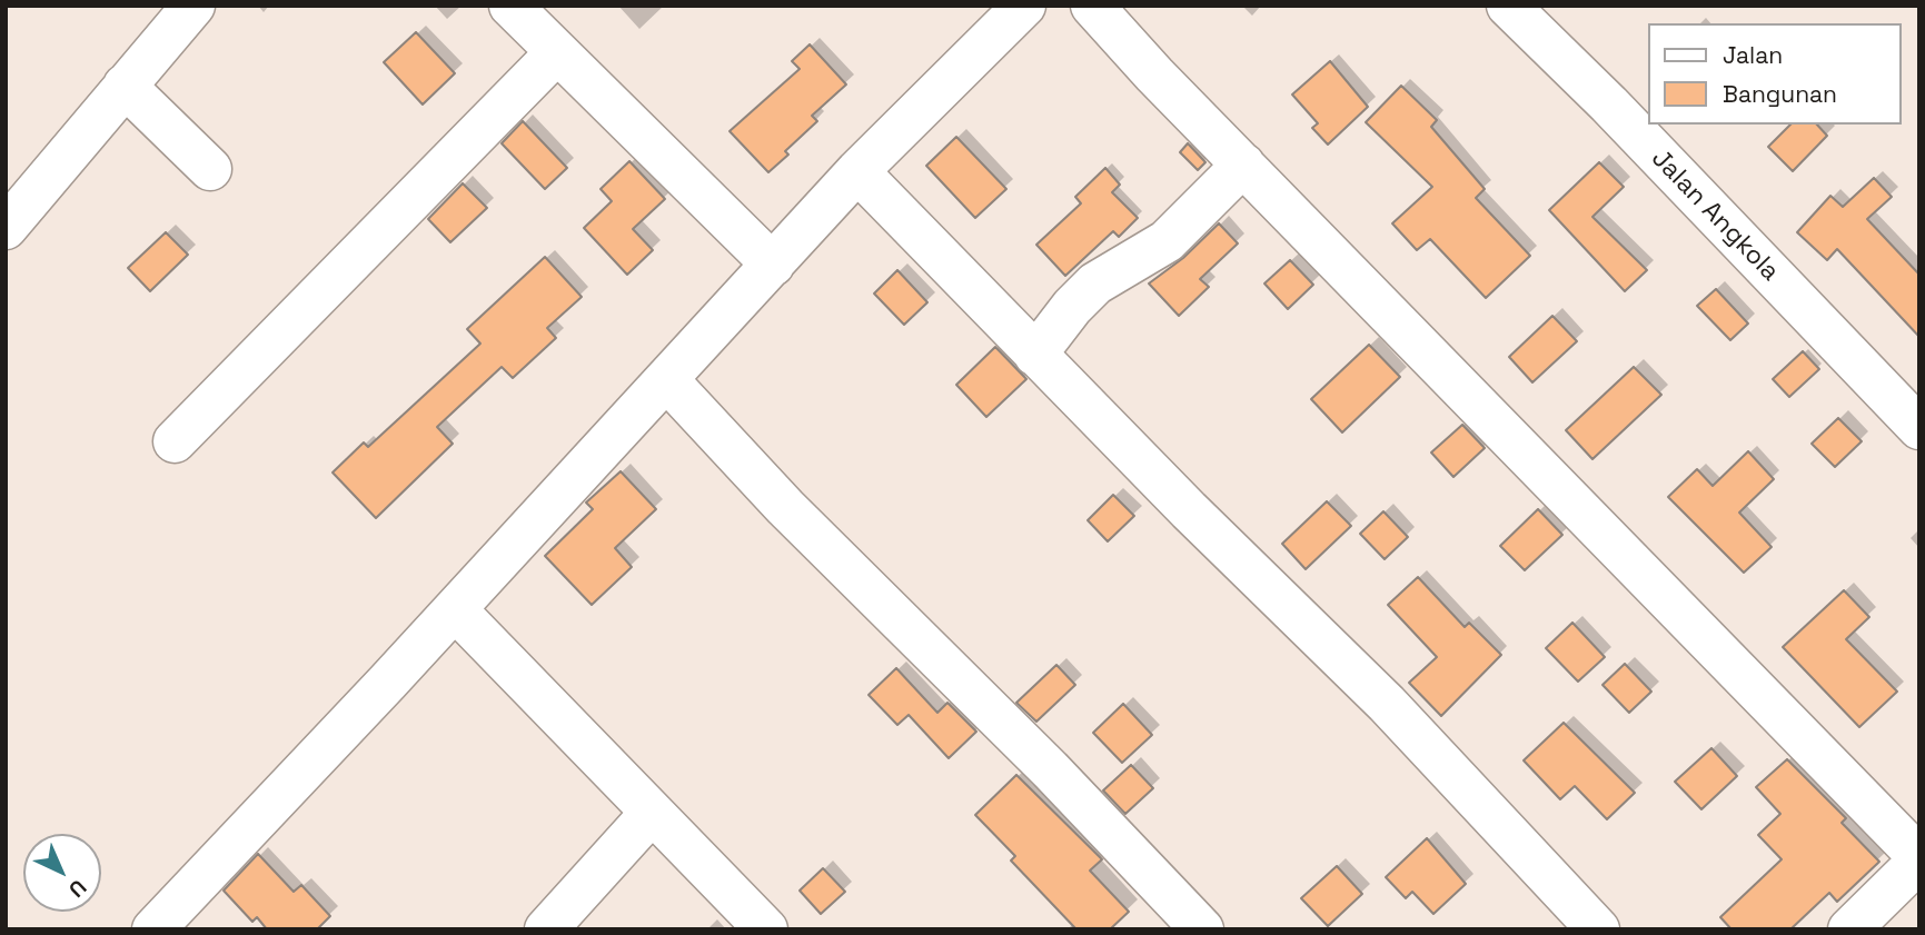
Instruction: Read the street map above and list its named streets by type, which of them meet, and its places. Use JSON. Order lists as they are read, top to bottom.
{
  "streets": {
    "street": ["Jalan Angkola"]
  },
  "legend": ["Jalan", "Bangunan"],
  "north": "bottom right"
}
